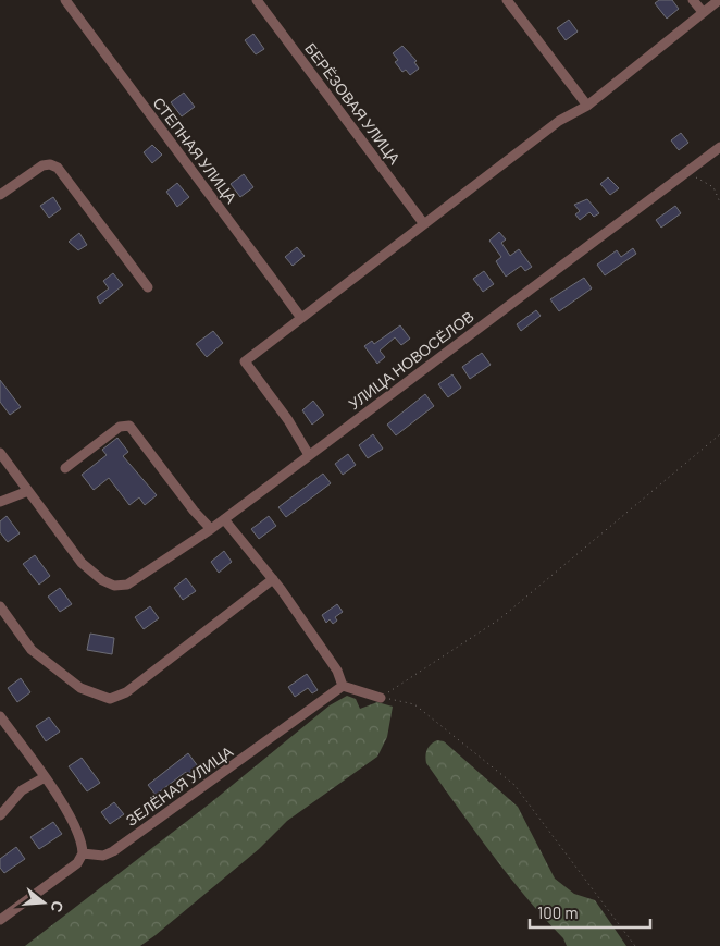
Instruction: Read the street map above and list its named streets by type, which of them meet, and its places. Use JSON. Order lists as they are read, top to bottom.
{
  "streets": {
    "street": [
      "БЕРЁЗОВАЯ УЛИЦА",
      "СТЕПНАЯ УЛИЦА",
      "УЛИЦА НОВОСЁЛОВ",
      "ЗЕЛЁНАЯ УЛИЦА"
    ]
  },
  "scale_bar": "100 m",
  "north": "right"
}
